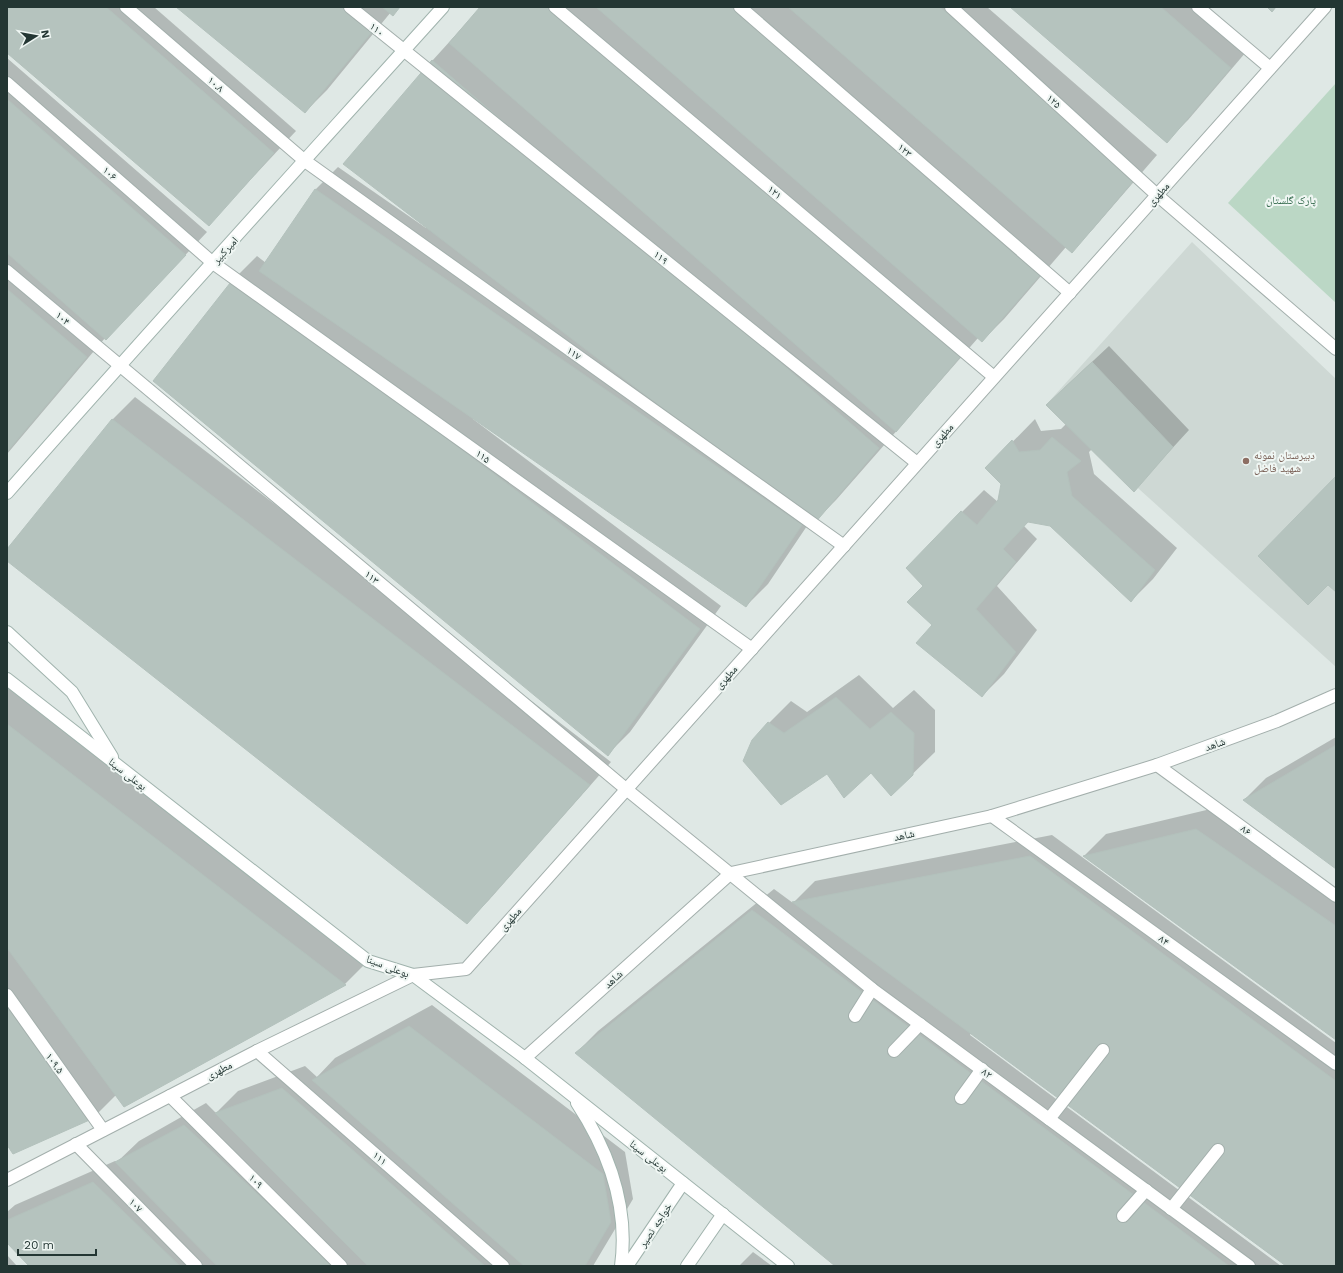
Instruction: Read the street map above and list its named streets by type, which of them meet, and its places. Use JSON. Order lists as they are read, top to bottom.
{
  "streets": {
    "street": [
      "۱۱۰",
      "۱۰.۸",
      "۱۲۵",
      "۱۲۳",
      "۱۰۶",
      "۱۲۱",
      "مطهری",
      "امیرکبیر",
      "۱۱۹",
      "۱۰۴",
      "۱۱۷",
      "۱۱۵",
      "۱۱۳",
      "شاهد",
      "بوعلی سینا",
      "۸۶",
      "۸۴",
      "۱۰۹.۵",
      "۸۲",
      "۱۱۱",
      "۱۰۹",
      "۱۰۷",
      "خواجه نصیر"
    ]
  },
  "crossings": [
    ["۱۱۰", "امیرکبیر"],
    ["۱۱۰", "۱۱۹"],
    ["۱۰.۸", "امیرکبیر"],
    ["۱۰.۸", "۱۱۷"],
    ["۱۲۵", "مطهری"],
    ["۱۲۳", "مطهری"],
    ["۱۰۶", "امیرکبیر"],
    ["۱۰۶", "۱۱۵"],
    ["۱۲۱", "مطهری"],
    ["مطهری", "۱۱۹"],
    ["مطهری", "۱۱۷"],
    ["مطهری", "۱۱۵"],
    ["مطهری", "۱۱۳"],
    ["مطهری", "بوعلی سینا"],
    ["مطهری", "۱۰۹.۵"],
    ["مطهری", "۱۱۱"],
    ["مطهری", "۱۰۹"],
    ["مطهری", "۱۰۷"],
    ["امیرکبیر", "۱۱۹"],
    ["امیرکبیر", "۱۰۴"],
    ["امیرکبیر", "۱۱۷"],
    ["امیرکبیر", "۱۱۵"],
    ["امیرکبیر", "۱۱۳"],
    ["۱۰۴", "۱۱۳"],
    ["۱۱۳", "شاهد"],
    ["۱۱۳", "۸۲"],
    ["شاهد", "بوعلی سینا"],
    ["شاهد", "۸۶"],
    ["شاهد", "۸۴"],
    ["شاهد", "۸۲"],
    ["بوعلی سینا", "خواجه نصیر"]
  ],
  "parks": ["پارک گلستان"],
  "places": ["دبیرستان نمونه شهید فاضل"],
  "scale_bar": "20 m",
  "north": "right"
}
